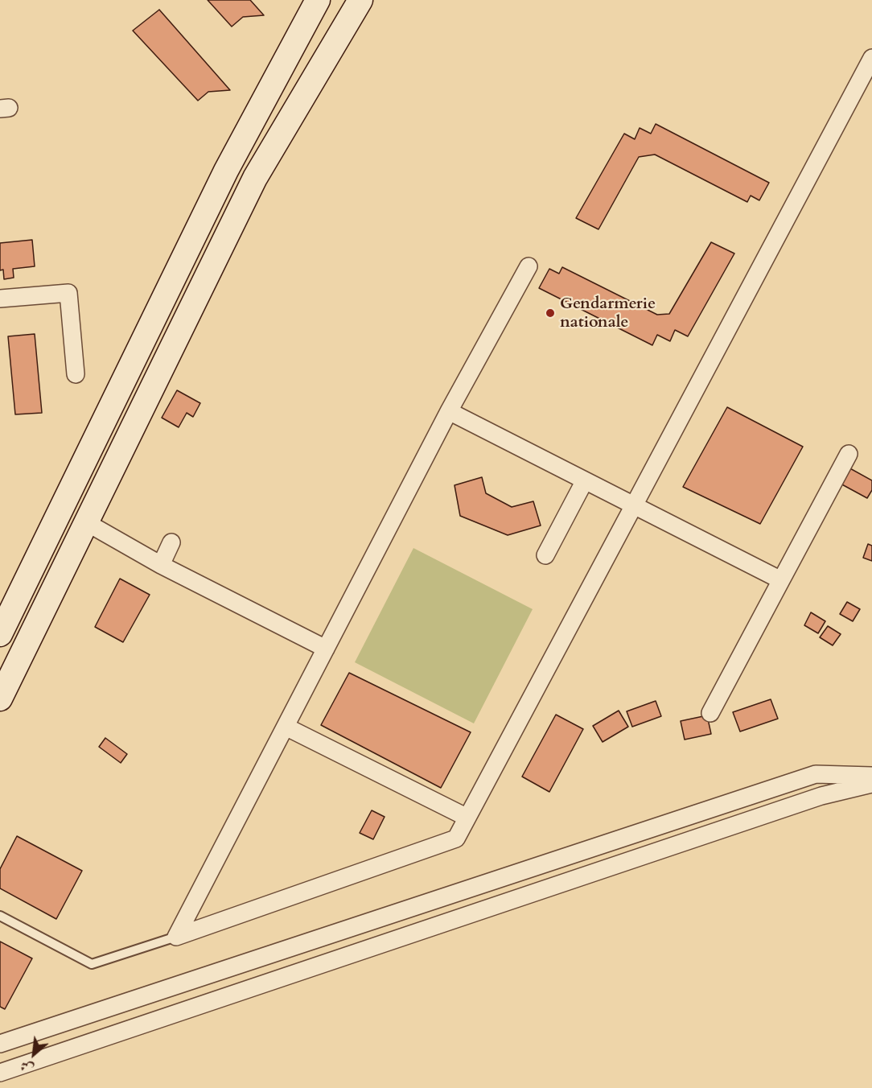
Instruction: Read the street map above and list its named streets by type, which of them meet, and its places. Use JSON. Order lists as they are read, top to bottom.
{
  "places": ["Gendarmerie nationale"],
  "north": "bottom left"
}
